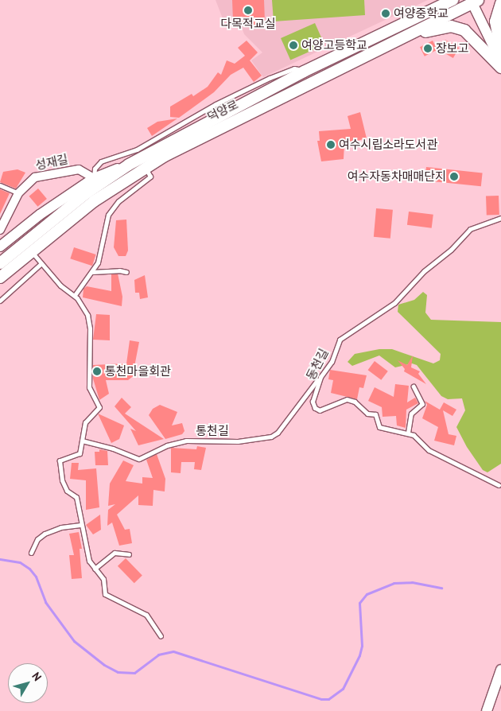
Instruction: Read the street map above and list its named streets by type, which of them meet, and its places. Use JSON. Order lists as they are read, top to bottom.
{
  "streets": {
    "main road": ["덕양로"],
    "street": ["성재길"],
    "lane": ["동천길", "통천길"]
  },
  "crossings": [
    ["덕양로", "성재길"],
    ["동천길", "통천길"]
  ],
  "places": [
    "다목적교실",
    "여양중학교",
    "여양고등학교",
    "장보고",
    "여수시립소라도서관",
    "여수자동차매매단지",
    "통천마을회관"
  ],
  "north": "top right"
}
